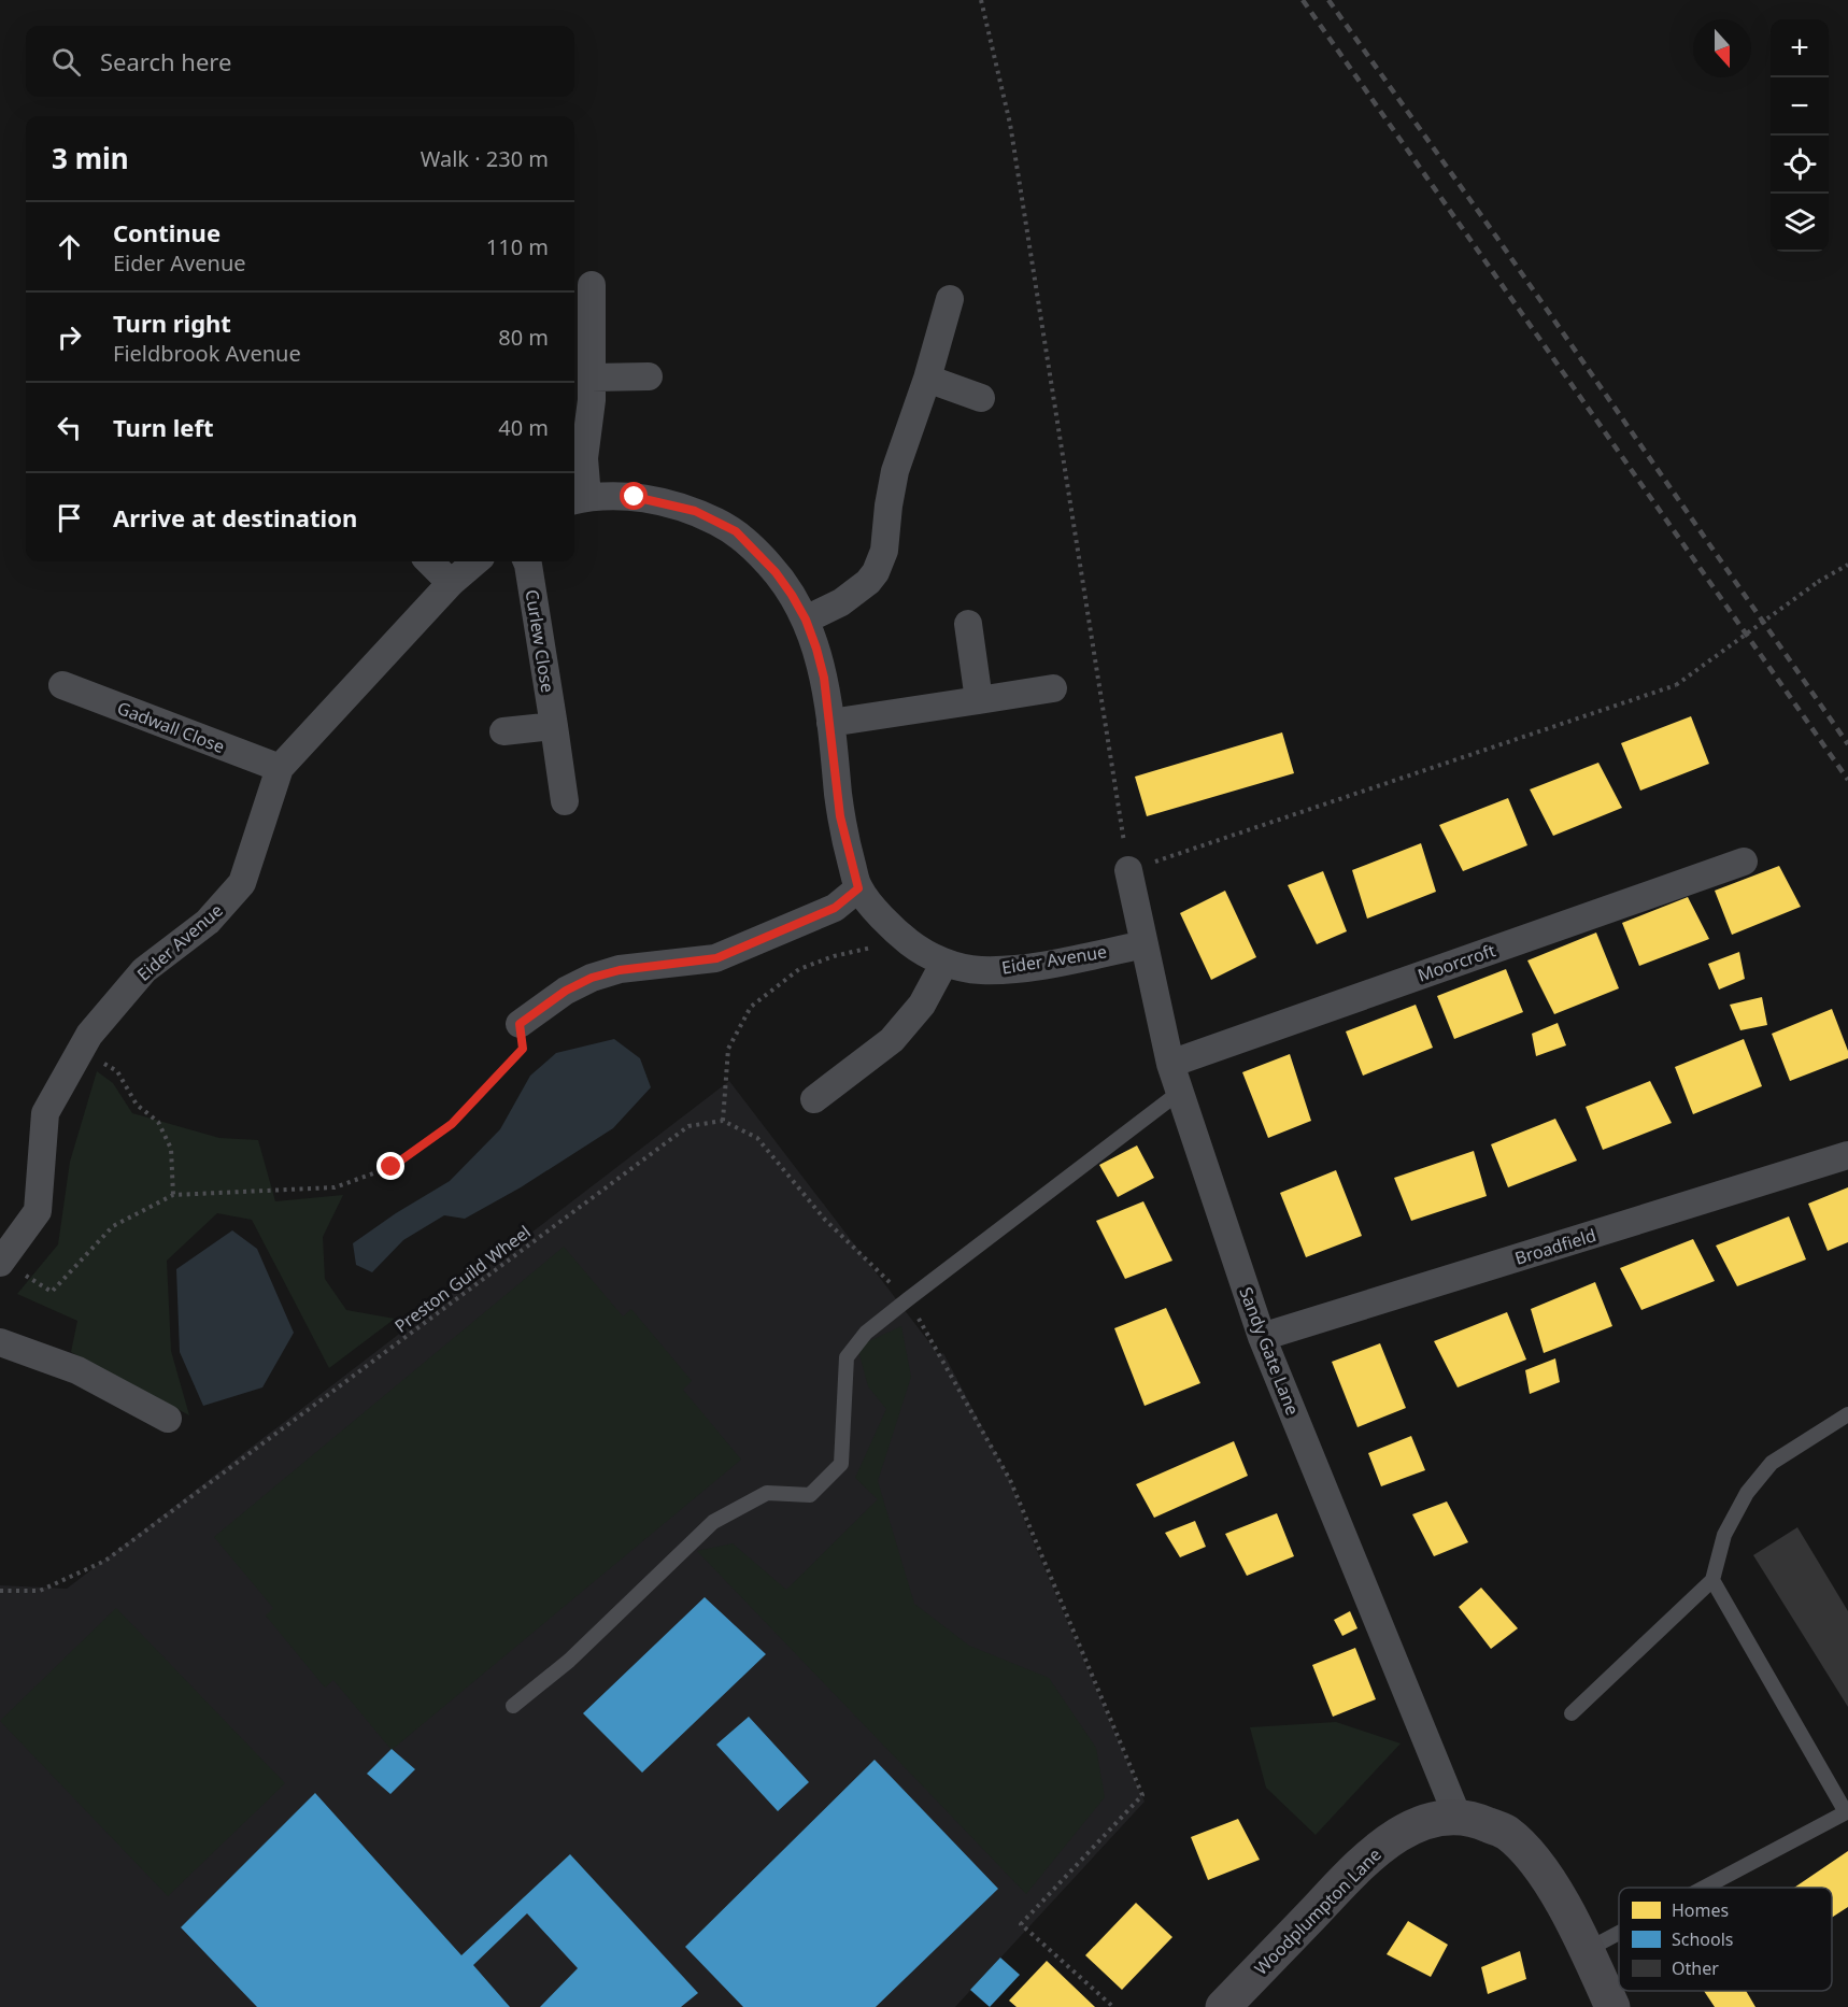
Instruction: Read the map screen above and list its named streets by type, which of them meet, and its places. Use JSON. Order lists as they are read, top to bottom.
{
  "streets": {
    "main road": ["Woodplumpton Lane"],
    "street": [
      "Curlew Close",
      "Gadwall Close",
      "Eider Avenue",
      "Moorcroft",
      "Broadfield",
      "Sandy Gate Lane"
    ],
    "path": ["Preston Guild Wheel"]
  },
  "crossings": [
    ["Gadwall Close", "Eider Avenue"],
    ["Eider Avenue", "Sandy Gate Lane"],
    ["Moorcroft", "Sandy Gate Lane"],
    ["Broadfield", "Sandy Gate Lane"],
    ["Sandy Gate Lane", "Woodplumpton Lane"]
  ],
  "legend": ["Homes", "Schools", "Other"],
  "north": "bottom",
  "page": {
    "map_buttons": ["+", "−"],
    "search": "Search here",
    "heading": ["3 min", "Walk · 230 m"],
    "list": [
      ["Continue", "Eider Avenue", "110 m"],
      ["Turn right", "Fieldbrook Avenue", "80 m"],
      ["Turn left", "40 m"],
      "Arrive at destination"
    ]
  }
}
